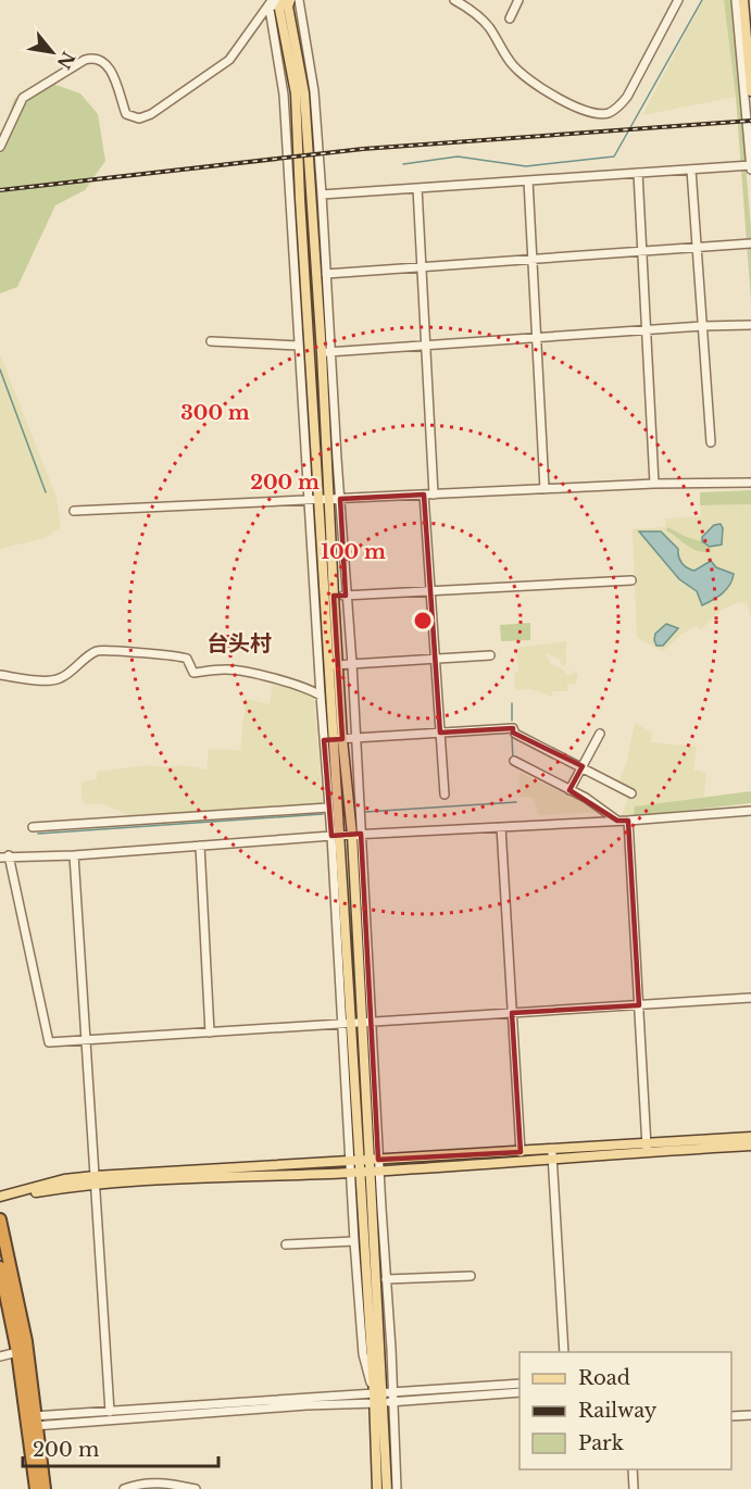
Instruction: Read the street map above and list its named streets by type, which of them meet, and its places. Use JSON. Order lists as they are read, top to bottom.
{
  "districts": ["台头村"],
  "legend": ["Road", "Railway", "Park"],
  "scale_bar": "200 m",
  "north": "bottom right",
  "rings": ["300 m", "200 m", "100 m"]
}
